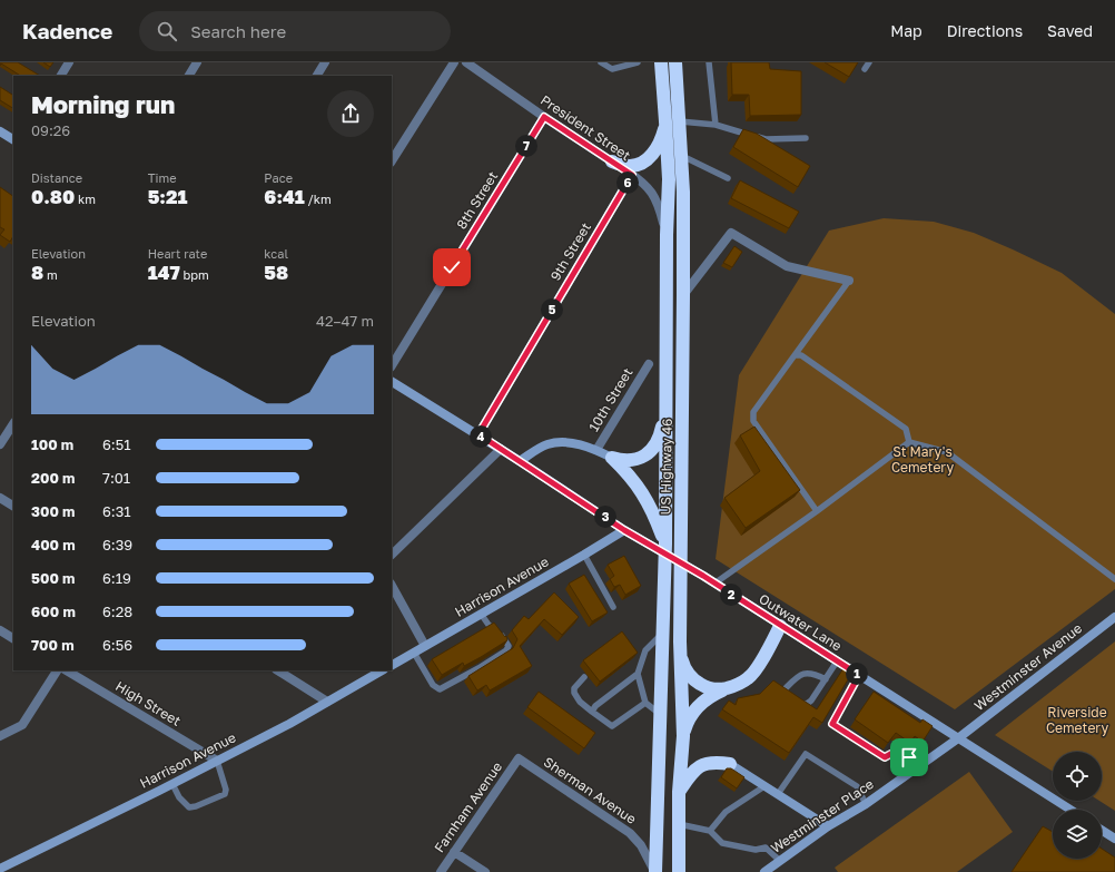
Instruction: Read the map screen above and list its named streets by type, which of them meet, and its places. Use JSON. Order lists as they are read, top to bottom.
{
  "streets": {
    "highway": ["US Highway 46"],
    "street": [
      "President Street",
      "8th Street",
      "9th Street",
      "10th Street",
      "Harrison Avenue",
      "Outwater Lane",
      "Westminster Avenue",
      "High Street",
      "Sherman Avenue",
      "Farnham Avenue",
      "Westminster Place"
    ]
  },
  "crossings": [
    ["President Street", "8th Street"],
    ["President Street", "9th Street"],
    ["President Street", "US Highway 46"],
    ["9th Street", "Outwater Lane"],
    ["10th Street", "Outwater Lane"],
    ["US Highway 46", "Outwater Lane"],
    ["US Highway 46", "Sherman Avenue"],
    ["Harrison Avenue", "Outwater Lane"],
    ["Harrison Avenue", "High Street"],
    ["Outwater Lane", "Westminster Avenue"],
    ["Outwater Lane", "Westminster Place"],
    ["Westminster Avenue", "Westminster Place"],
    ["Sherman Avenue", "Farnham Avenue"]
  ],
  "parks": ["St Mary's Cemetery", "Riverside Cemetery"],
  "page": {
    "header": "Kadence",
    "search": "Search here",
    "nav": ["Map", "Directions", "Saved"],
    "heading": ["Morning run", "09:26"],
    "pins": [
      "7",
      "6",
      "5",
      "4",
      "3",
      "2",
      "1"
    ],
    "stats": [
      ["Distance", "0.80 km"],
      ["Time", "5:21"],
      ["Pace", "6:41 /km"],
      ["Elevation", "8 m"],
      ["Heart rate", "147 bpm"],
      ["kcal", "58"]
    ],
    "chart": ["Elevation", "42–47 m"],
    "list": [
      {
        "name": "100 m",
        "note": "6:51"
      },
      {
        "name": "200 m",
        "note": "7:01"
      },
      {
        "name": "300 m",
        "note": "6:31"
      },
      {
        "name": "400 m",
        "note": "6:39"
      },
      {
        "name": "500 m",
        "note": "6:19"
      },
      {
        "name": "600 m",
        "note": "6:28"
      },
      {
        "name": "700 m",
        "note": "6:56"
      }
    ]
  }
}
